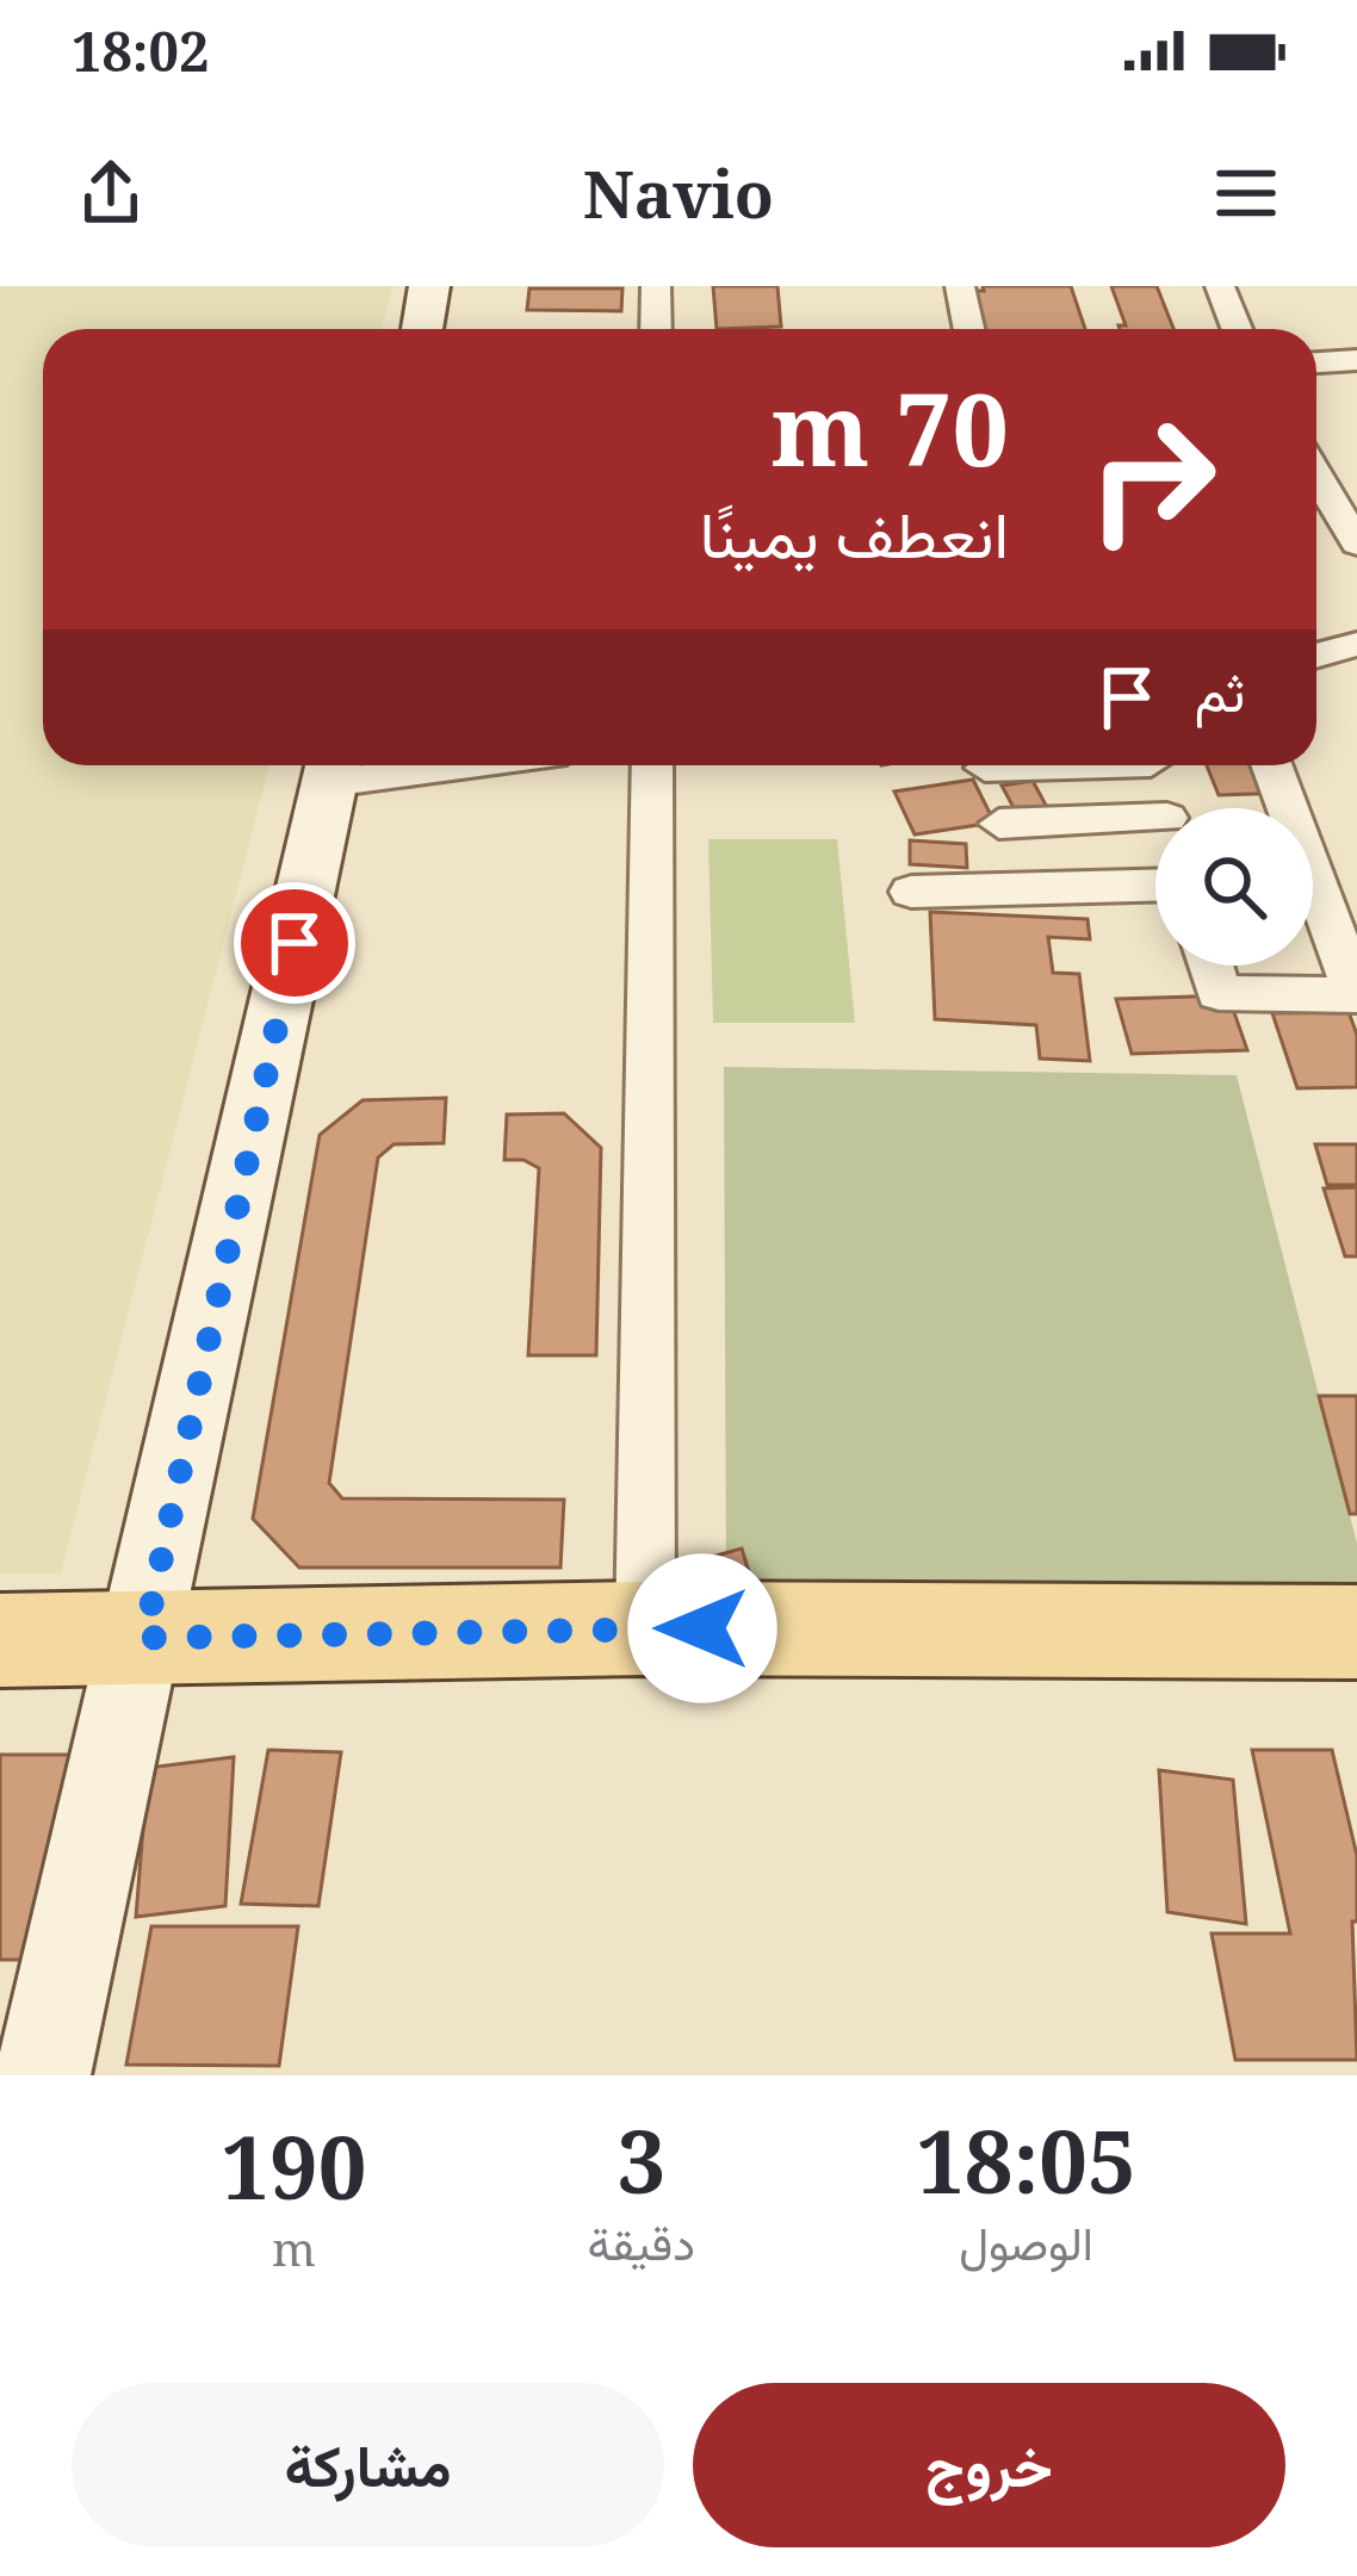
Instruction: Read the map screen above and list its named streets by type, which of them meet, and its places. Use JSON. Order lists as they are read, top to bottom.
{
  "page": {
    "status": "18:02",
    "header": "Navio",
    "turn": ["70 m", "انعطف يمينًا"],
    "then": "ثم",
    "eta": [
      "18:05",
      "الوصول",
      "3",
      "دقيقة",
      "190",
      "m"
    ],
    "buttons": ["خروج", "مشاركة"]
  }
}
